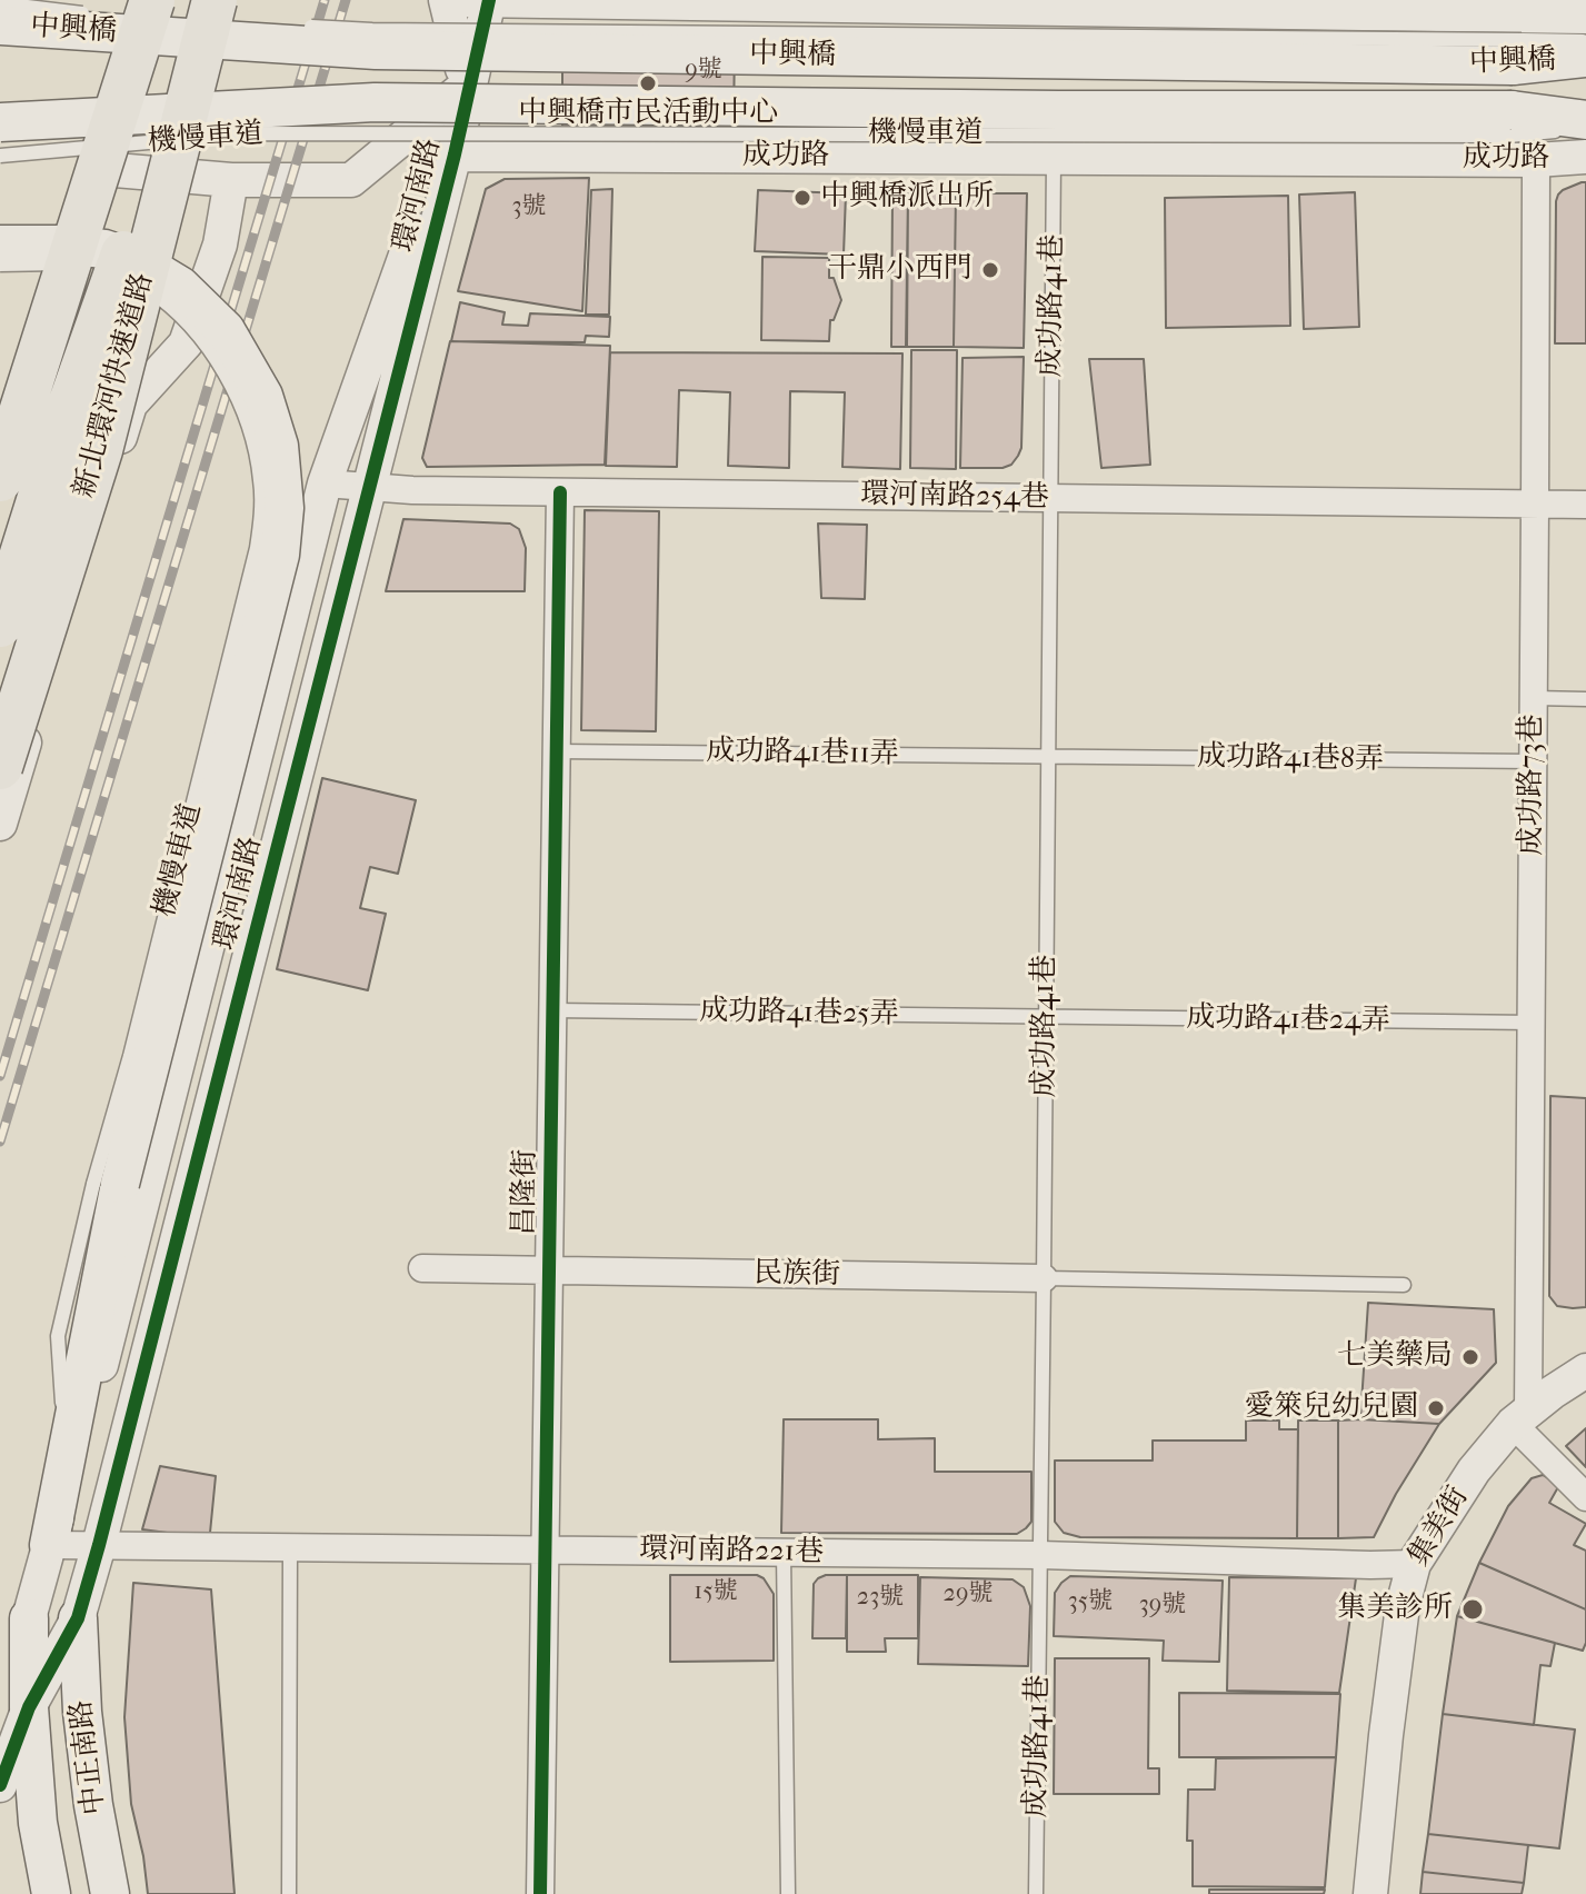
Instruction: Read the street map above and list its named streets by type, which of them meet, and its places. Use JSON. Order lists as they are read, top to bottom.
{
  "streets": {
    "highway": ["新北環河快速道路"],
    "main road": ["中興橋", "中正南路"],
    "street": [
      "成功路",
      "環河南路",
      "環河南路254巷",
      "成功路73巷",
      "昌隆街",
      "民族街",
      "集美街",
      "環河南路221巷"
    ],
    "lane": [
      "機慢車道",
      "成功路41巷",
      "成功路41巷11弄",
      "成功路41巷8弄",
      "成功路41巷25弄",
      "成功路41巷24弄"
    ]
  },
  "crossings": [
    ["中興橋", "機慢車道"],
    ["成功路", "環河南路"],
    ["成功路", "成功路41巷"],
    ["成功路", "成功路73巷"],
    ["環河南路", "環河南路254巷"],
    ["環河南路", "環河南路221巷"],
    ["環河南路", "中正南路"],
    ["成功路41巷", "環河南路254巷"],
    ["成功路41巷", "成功路41巷11弄"],
    ["成功路41巷", "成功路41巷8弄"],
    ["成功路41巷", "成功路41巷25弄"],
    ["成功路41巷", "成功路41巷24弄"],
    ["成功路41巷", "民族街"],
    ["成功路41巷", "環河南路221巷"],
    ["環河南路254巷", "成功路73巷"],
    ["環河南路254巷", "昌隆街"],
    ["成功路41巷11弄", "成功路41巷8弄"],
    ["成功路41巷11弄", "昌隆街"],
    ["成功路41巷8弄", "成功路73巷"],
    ["成功路73巷", "成功路41巷24弄"],
    ["成功路73巷", "集美街"],
    ["成功路41巷25弄", "成功路41巷24弄"],
    ["成功路41巷25弄", "昌隆街"],
    ["昌隆街", "民族街"],
    ["昌隆街", "環河南路221巷"],
    ["集美街", "環河南路221巷"]
  ],
  "places": [
    "中興橋市民活動中心",
    "中興橋派出所",
    "干鼎小西門",
    "七美藥局",
    "愛箂兒幼兒園",
    "集美診所"
  ],
  "house_numbers": [
    "9號",
    "3號",
    "15號",
    "29號",
    "23號",
    "35號",
    "39號"
  ]
}
